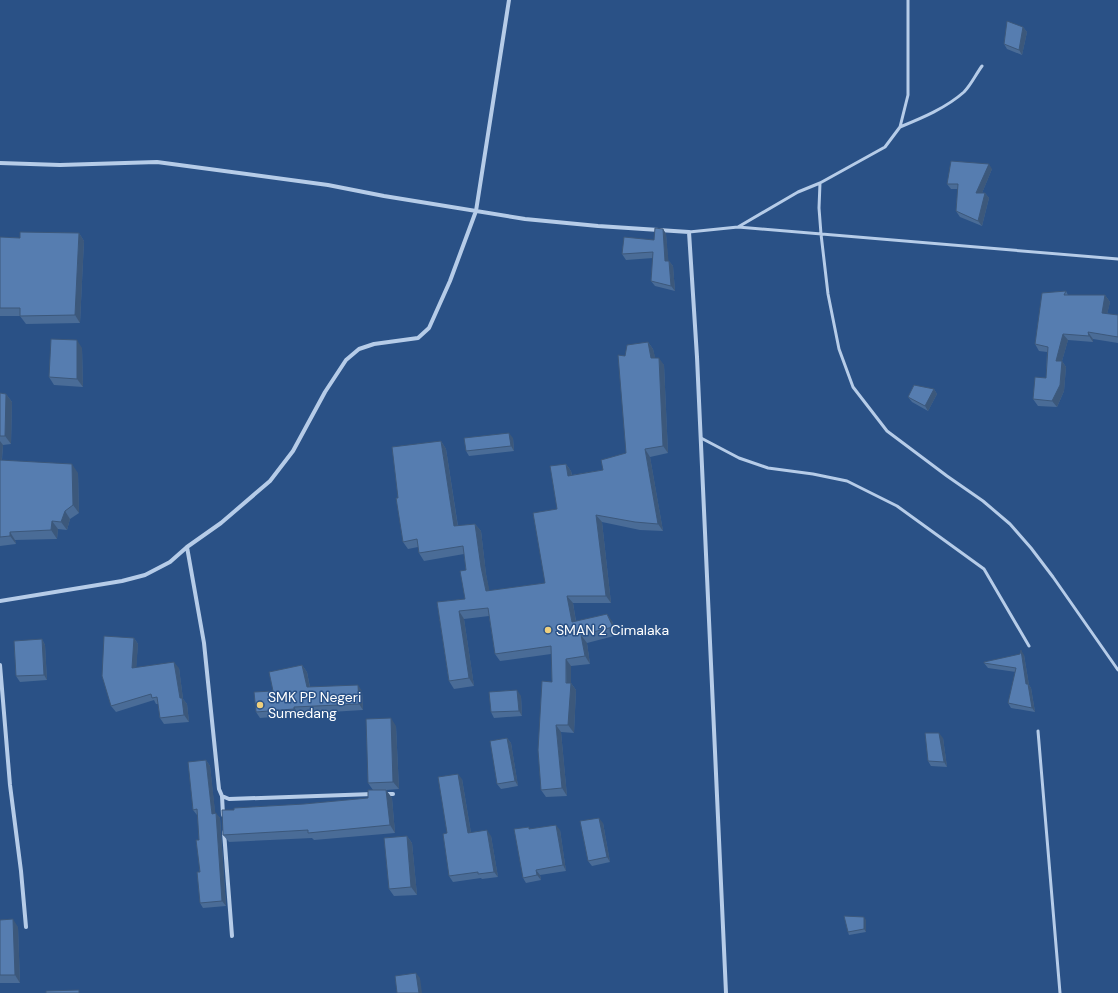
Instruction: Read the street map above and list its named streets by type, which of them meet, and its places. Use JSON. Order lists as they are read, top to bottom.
{
  "places": ["SMAN 2 Cimalaka", "SMK PP Negeri Sumedang"]
}
